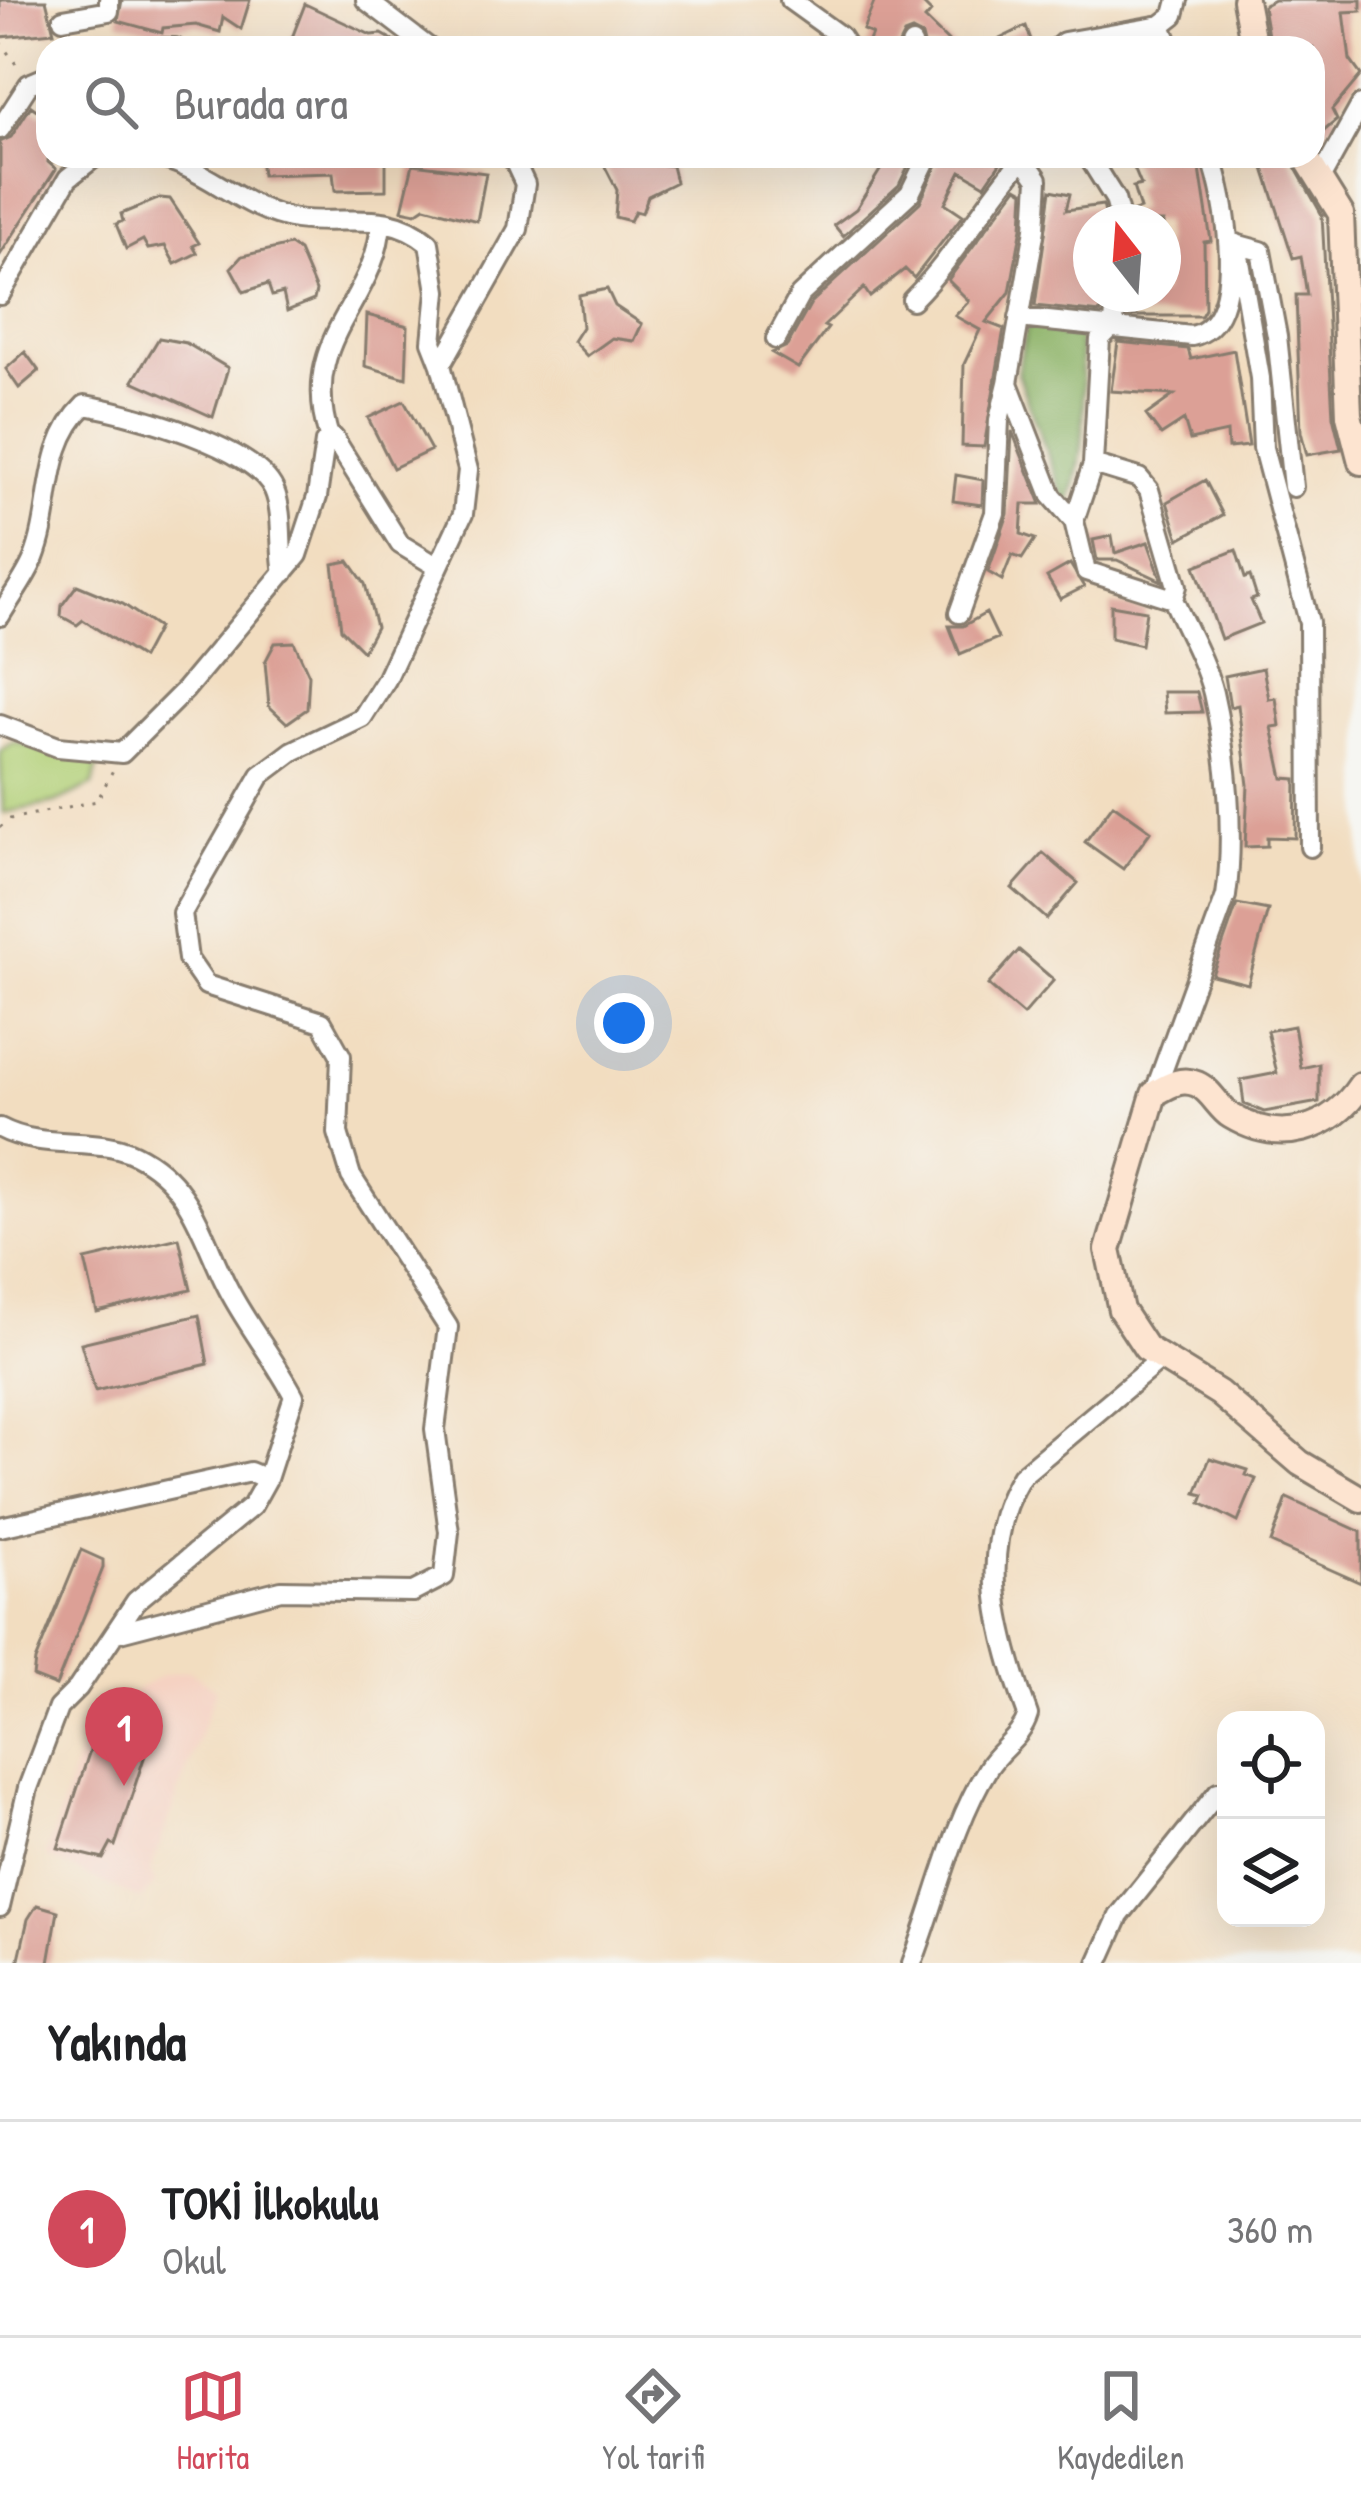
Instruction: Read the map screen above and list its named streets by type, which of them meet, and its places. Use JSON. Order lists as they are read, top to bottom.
{
  "north": "top",
  "page": {
    "search": "Burada ara",
    "pins": "1",
    "heading": "Yakında",
    "list": [
      {
        "mark": "1",
        "name": "TOKİ İlkokulu",
        "note": "Okul",
        "value": "360 m"
      }
    ],
    "nav": ["Harita", "Yol tarifi", "Kaydedilen"]
  }
}
